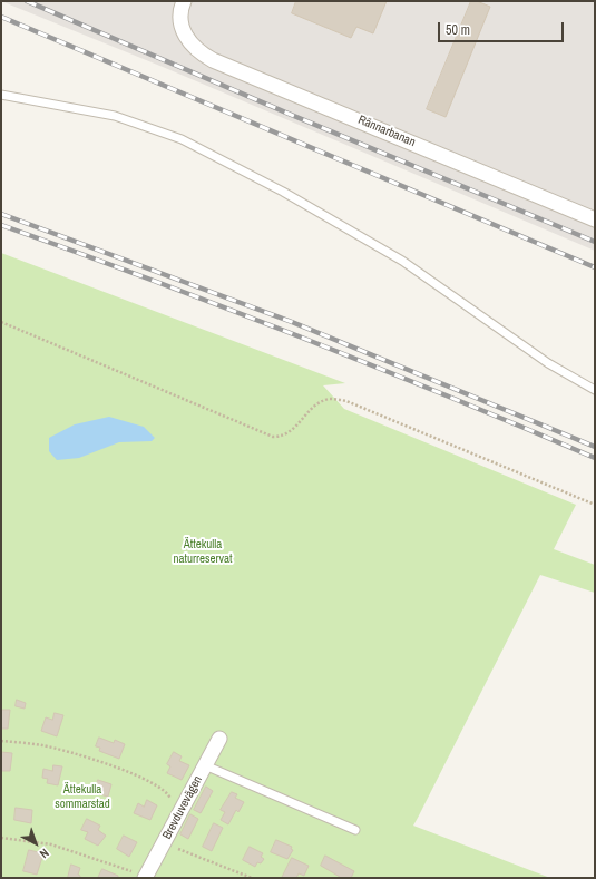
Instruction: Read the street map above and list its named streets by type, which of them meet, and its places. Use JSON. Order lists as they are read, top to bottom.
{
  "streets": {
    "street": ["Rännarbanan", "Brevduvevägen"]
  },
  "parks": ["Ättekulla naturreservat", "Ättekulla sommarstad"],
  "scale_bar": "50 m",
  "north": "bottom right"
}
